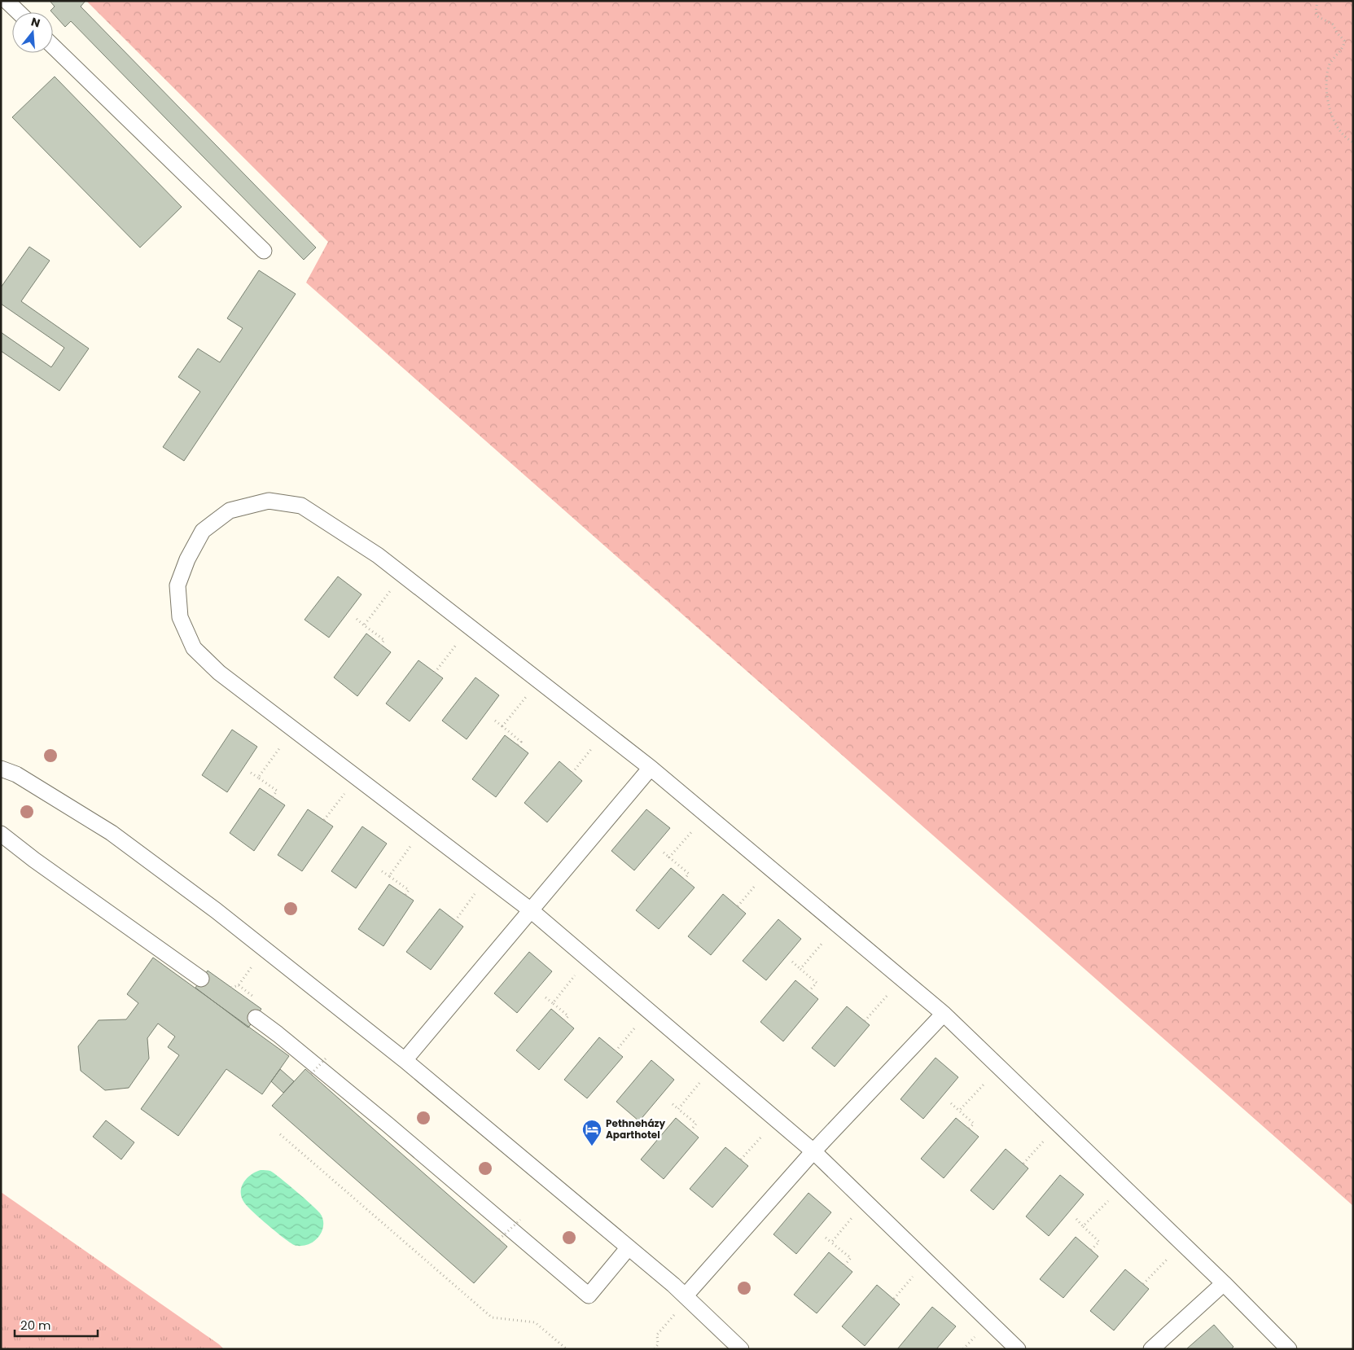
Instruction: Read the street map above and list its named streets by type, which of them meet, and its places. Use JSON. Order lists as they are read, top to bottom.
{
  "places": {
    "hotel": ["Pethneházy Aparthotel"]
  },
  "scale_bar": "20 m",
  "north": "top"
}
